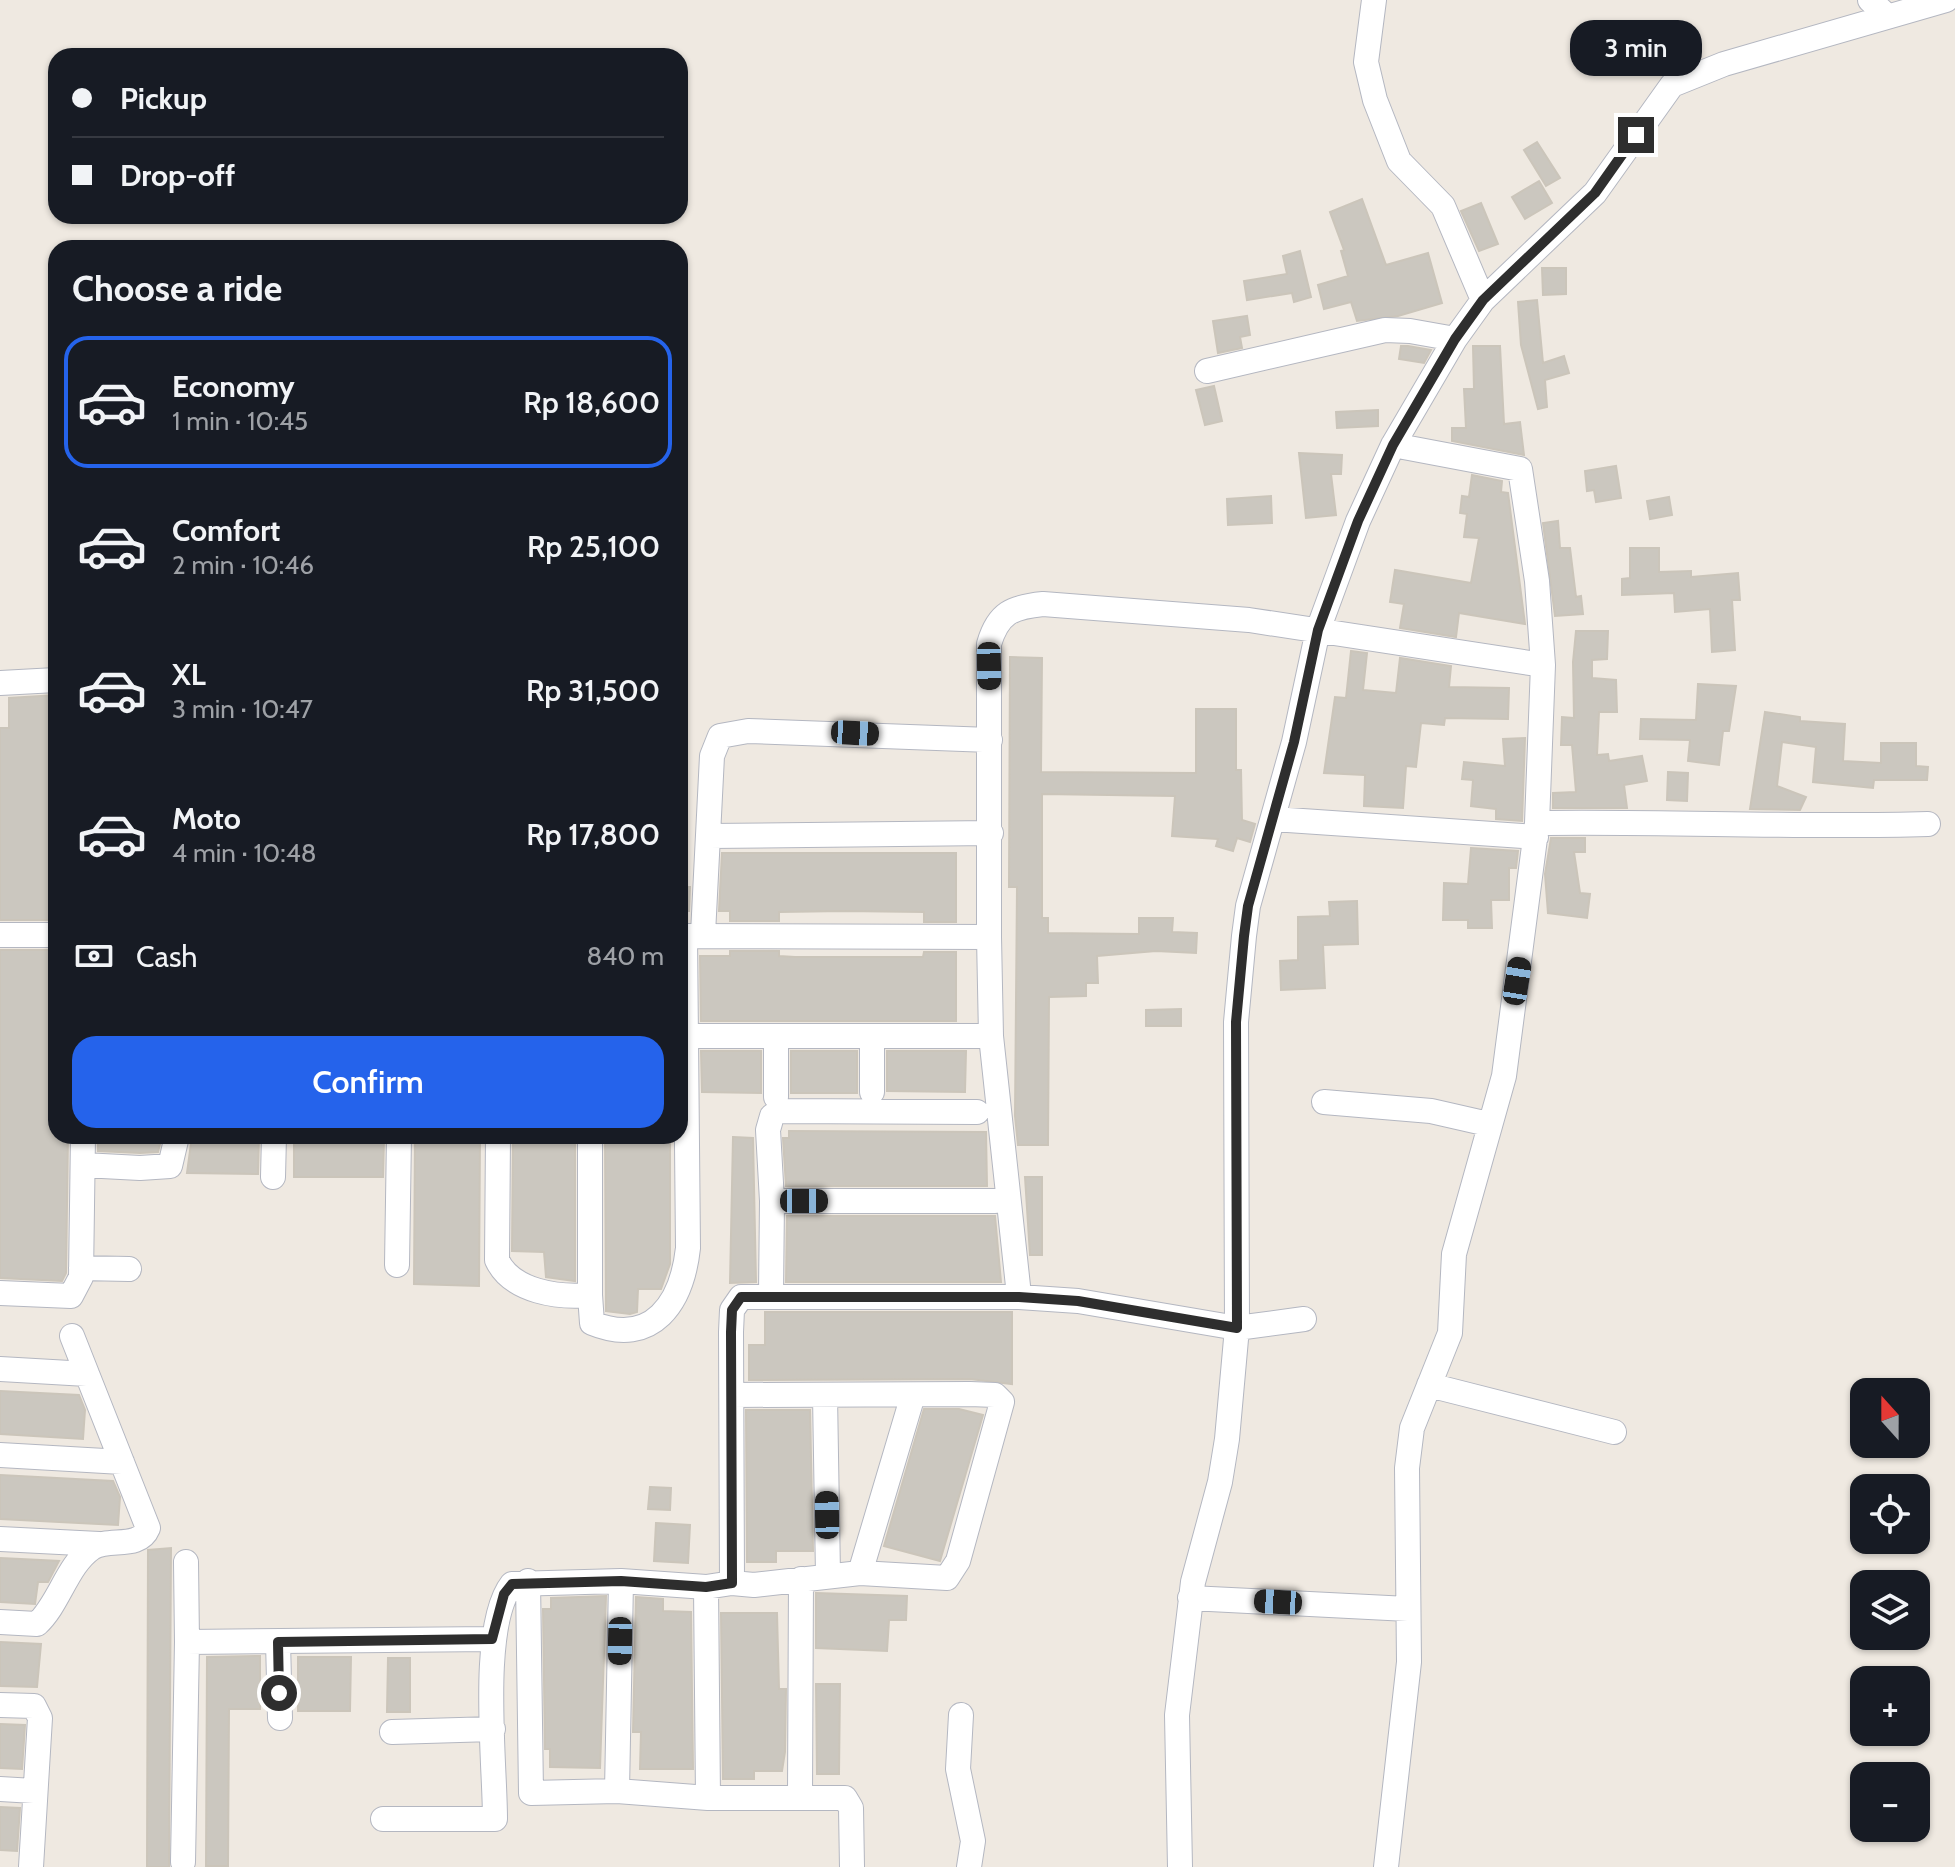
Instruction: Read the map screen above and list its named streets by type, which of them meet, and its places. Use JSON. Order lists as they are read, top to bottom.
{
  "north": "top",
  "page": {
    "bubble": "3 min",
    "banner": ["Pickup", "Drop-off"],
    "heading": "Choose a ride",
    "list": [
      {
        "name": "Economy",
        "note": "1 min · 10:45",
        "value": "Rp 18,600"
      },
      {
        "name": "Comfort",
        "note": "2 min · 10:46",
        "value": "Rp 25,100"
      },
      {
        "name": "XL",
        "note": "3 min · 10:47",
        "value": "Rp 31,500"
      },
      {
        "name": "Moto",
        "note": "4 min · 10:48",
        "value": "Rp 17,800"
      }
    ],
    "pay": ["Cash", "840 m"],
    "buttons": "Confirm",
    "map_buttons": ["+", "−"]
  }
}
